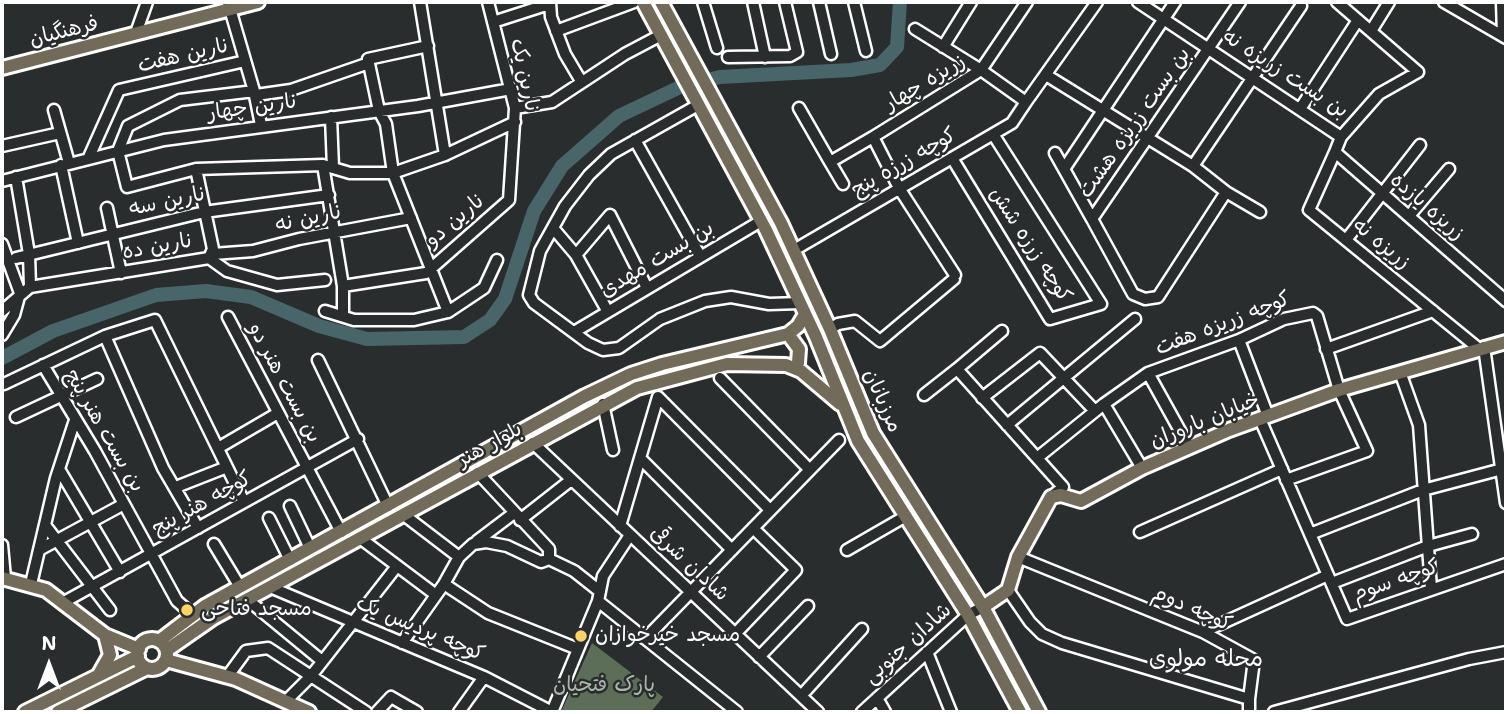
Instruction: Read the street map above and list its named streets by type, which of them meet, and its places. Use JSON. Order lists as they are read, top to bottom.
{
  "streets": {
    "main road": [
      "فرهنگیان",
      "مرزبانان",
      "خیابان باروران",
      "بلوار هنر"
    ],
    "street": [
      "نارین هفت",
      "بن بست زریزه نه",
      "نارین یک",
      "زریزه چهار",
      "نارین چهار",
      "بن بست زریزه هشت",
      "کوچه زرزه پنج",
      "نارین سه",
      "زریزه یازده",
      "نارین نه",
      "نارین دو",
      "زریزه نه",
      "کوچه زرزه شش",
      "نارین ده",
      "بن بست مهدی",
      "کوچه زریزه هفت",
      "بن بست هنر دو",
      "بن بست هنر پنج",
      "کوچه هنر پنج",
      "شادان شرقی",
      "کوچه سوم",
      "کوچه دوم",
      "کوچه پردیس یک",
      "شادان جنوبی"
    ]
  },
  "crossings": [
    ["نارین هفت", "نارین چهار"],
    ["بن بست زریزه نه", "بن بست زریزه هشت"],
    ["نارین یک", "نارین چهار"],
    ["نارین یک", "نارین دو"],
    ["زریزه چهار", "کوچه زرزه پنج"],
    ["زریزه چهار", "مرزبانان"],
    ["کوچه زرزه پنج", "کوچه زرزه شش"],
    ["کوچه زرزه پنج", "مرزبانان"],
    ["نارین سه", "نارین ده"],
    ["زریزه یازده", "زریزه نه"],
    ["نارین نه", "نارین ده"],
    ["زریزه نه", "خیابان باروران"],
    ["بن بست مهدی", "مرزبانان"],
    ["کوچه زریزه هفت", "خیابان باروران"],
    ["کوچه زریزه هفت", "کوچه سوم"],
    ["بن بست هنر دو", "بلوار هنر"],
    ["بن بست هنر دو", "کوچه هنر پنج"],
    ["مرزبانان", "شادان جنوبی"],
    ["خیابان باروران", "کوچه سوم"],
    ["بن بست هنر پنج", "بلوار هنر"],
    ["بن بست هنر پنج", "کوچه هنر پنج"],
    ["بلوار هنر", "شادان شرقی"],
    ["بلوار هنر", "کوچه پردیس یک"]
  ],
  "districts": ["محله مولوی"],
  "parks": ["پارک فتحیان"],
  "places": ["مسجد فتاحی", "مسجد خیرخوازان"],
  "north": "top"
}
